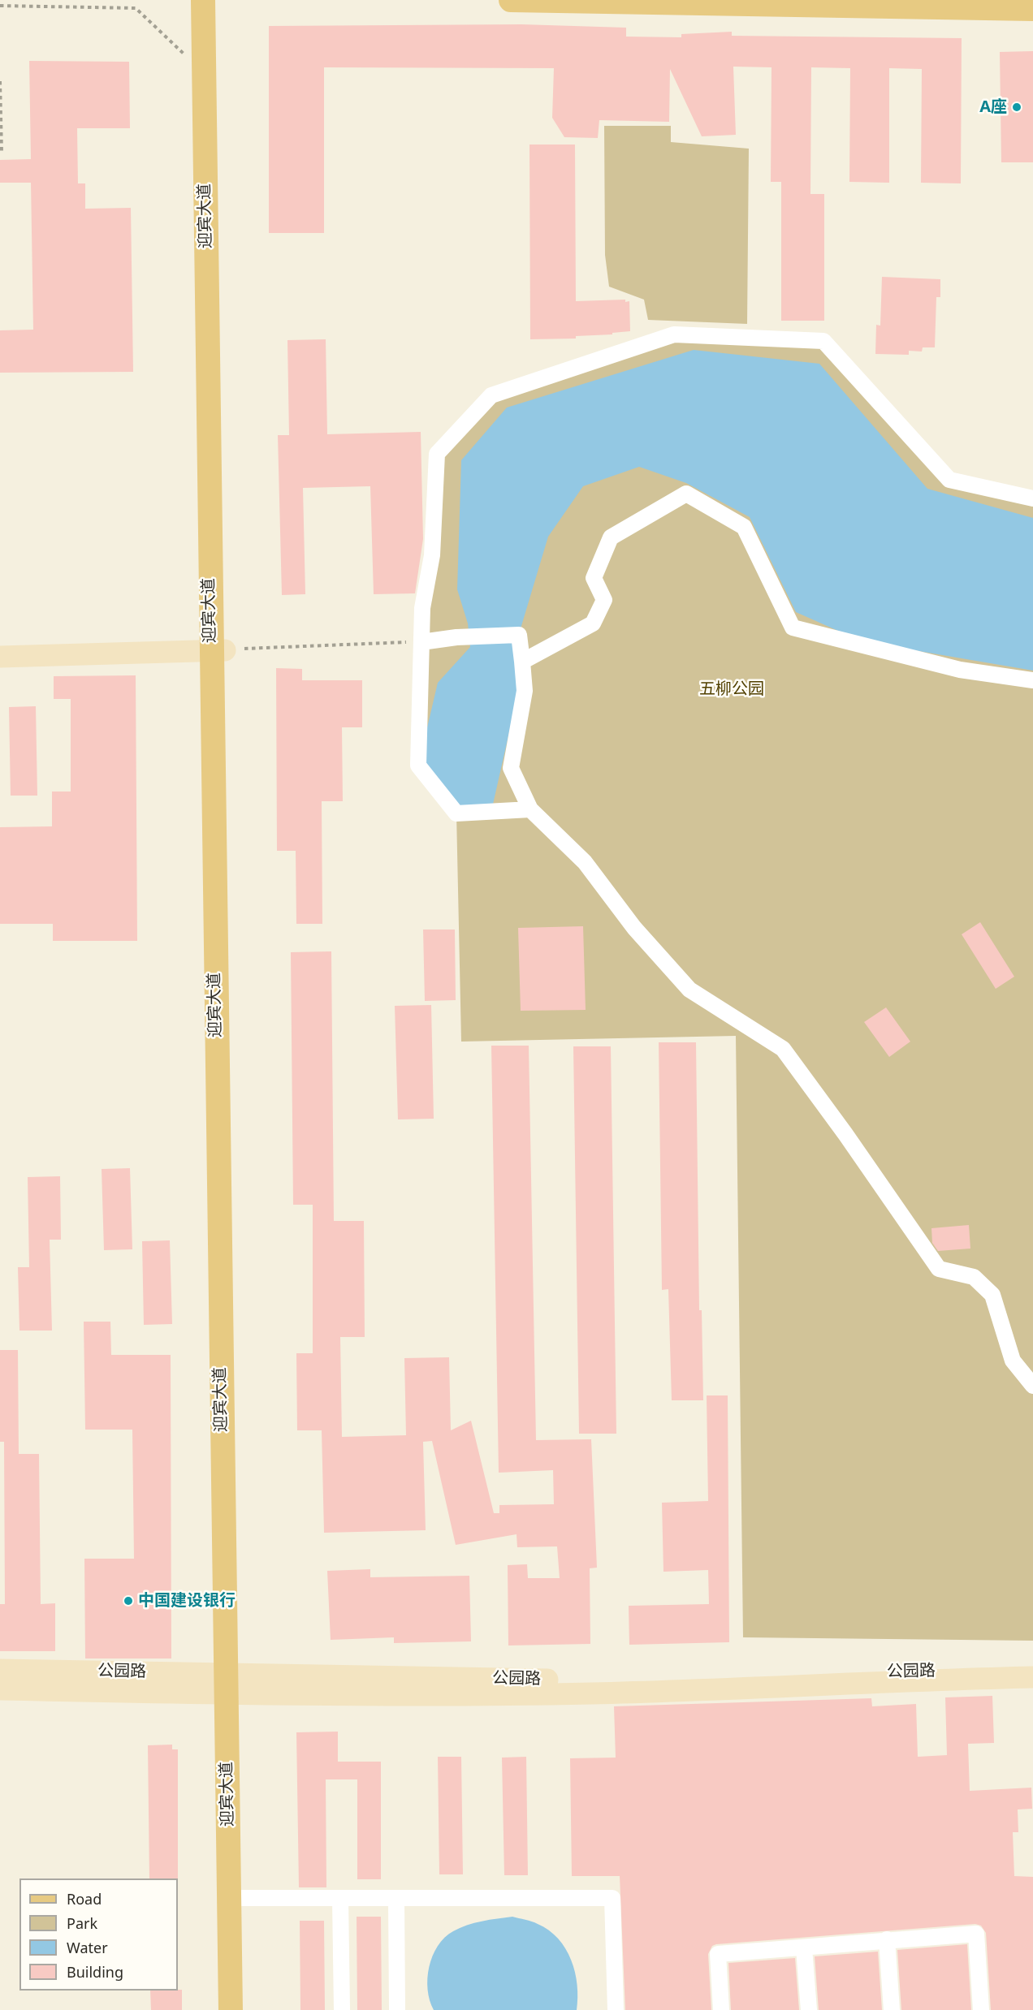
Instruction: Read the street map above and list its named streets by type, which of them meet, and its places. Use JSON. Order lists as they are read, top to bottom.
{
  "streets": {
    "main road": ["迎宾大道"],
    "street": ["公园路"]
  },
  "crossings": [
    ["迎宾大道", "公园路"]
  ],
  "parks": ["五柳公园"],
  "places": ["A座", "中国建设银行"],
  "legend": [
    "Road",
    "Park",
    "Water",
    "Building"
  ]
}
